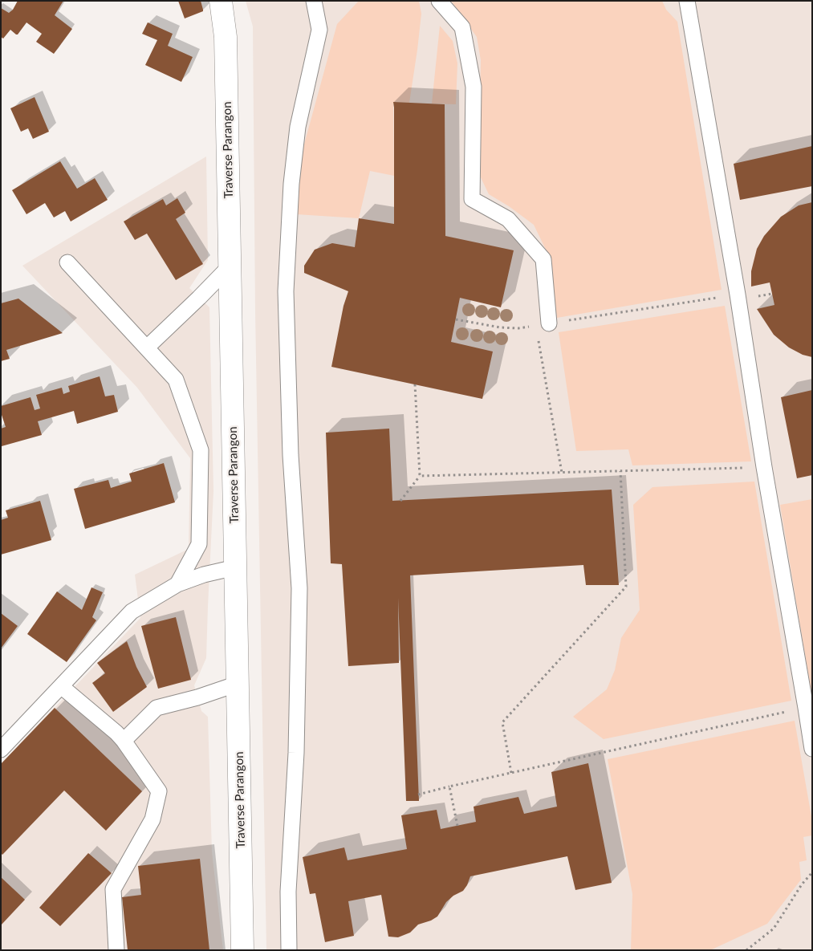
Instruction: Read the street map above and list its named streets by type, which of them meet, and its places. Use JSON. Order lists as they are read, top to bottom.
{
  "streets": {
    "street": ["Traverse Parangon"]
  }
}
